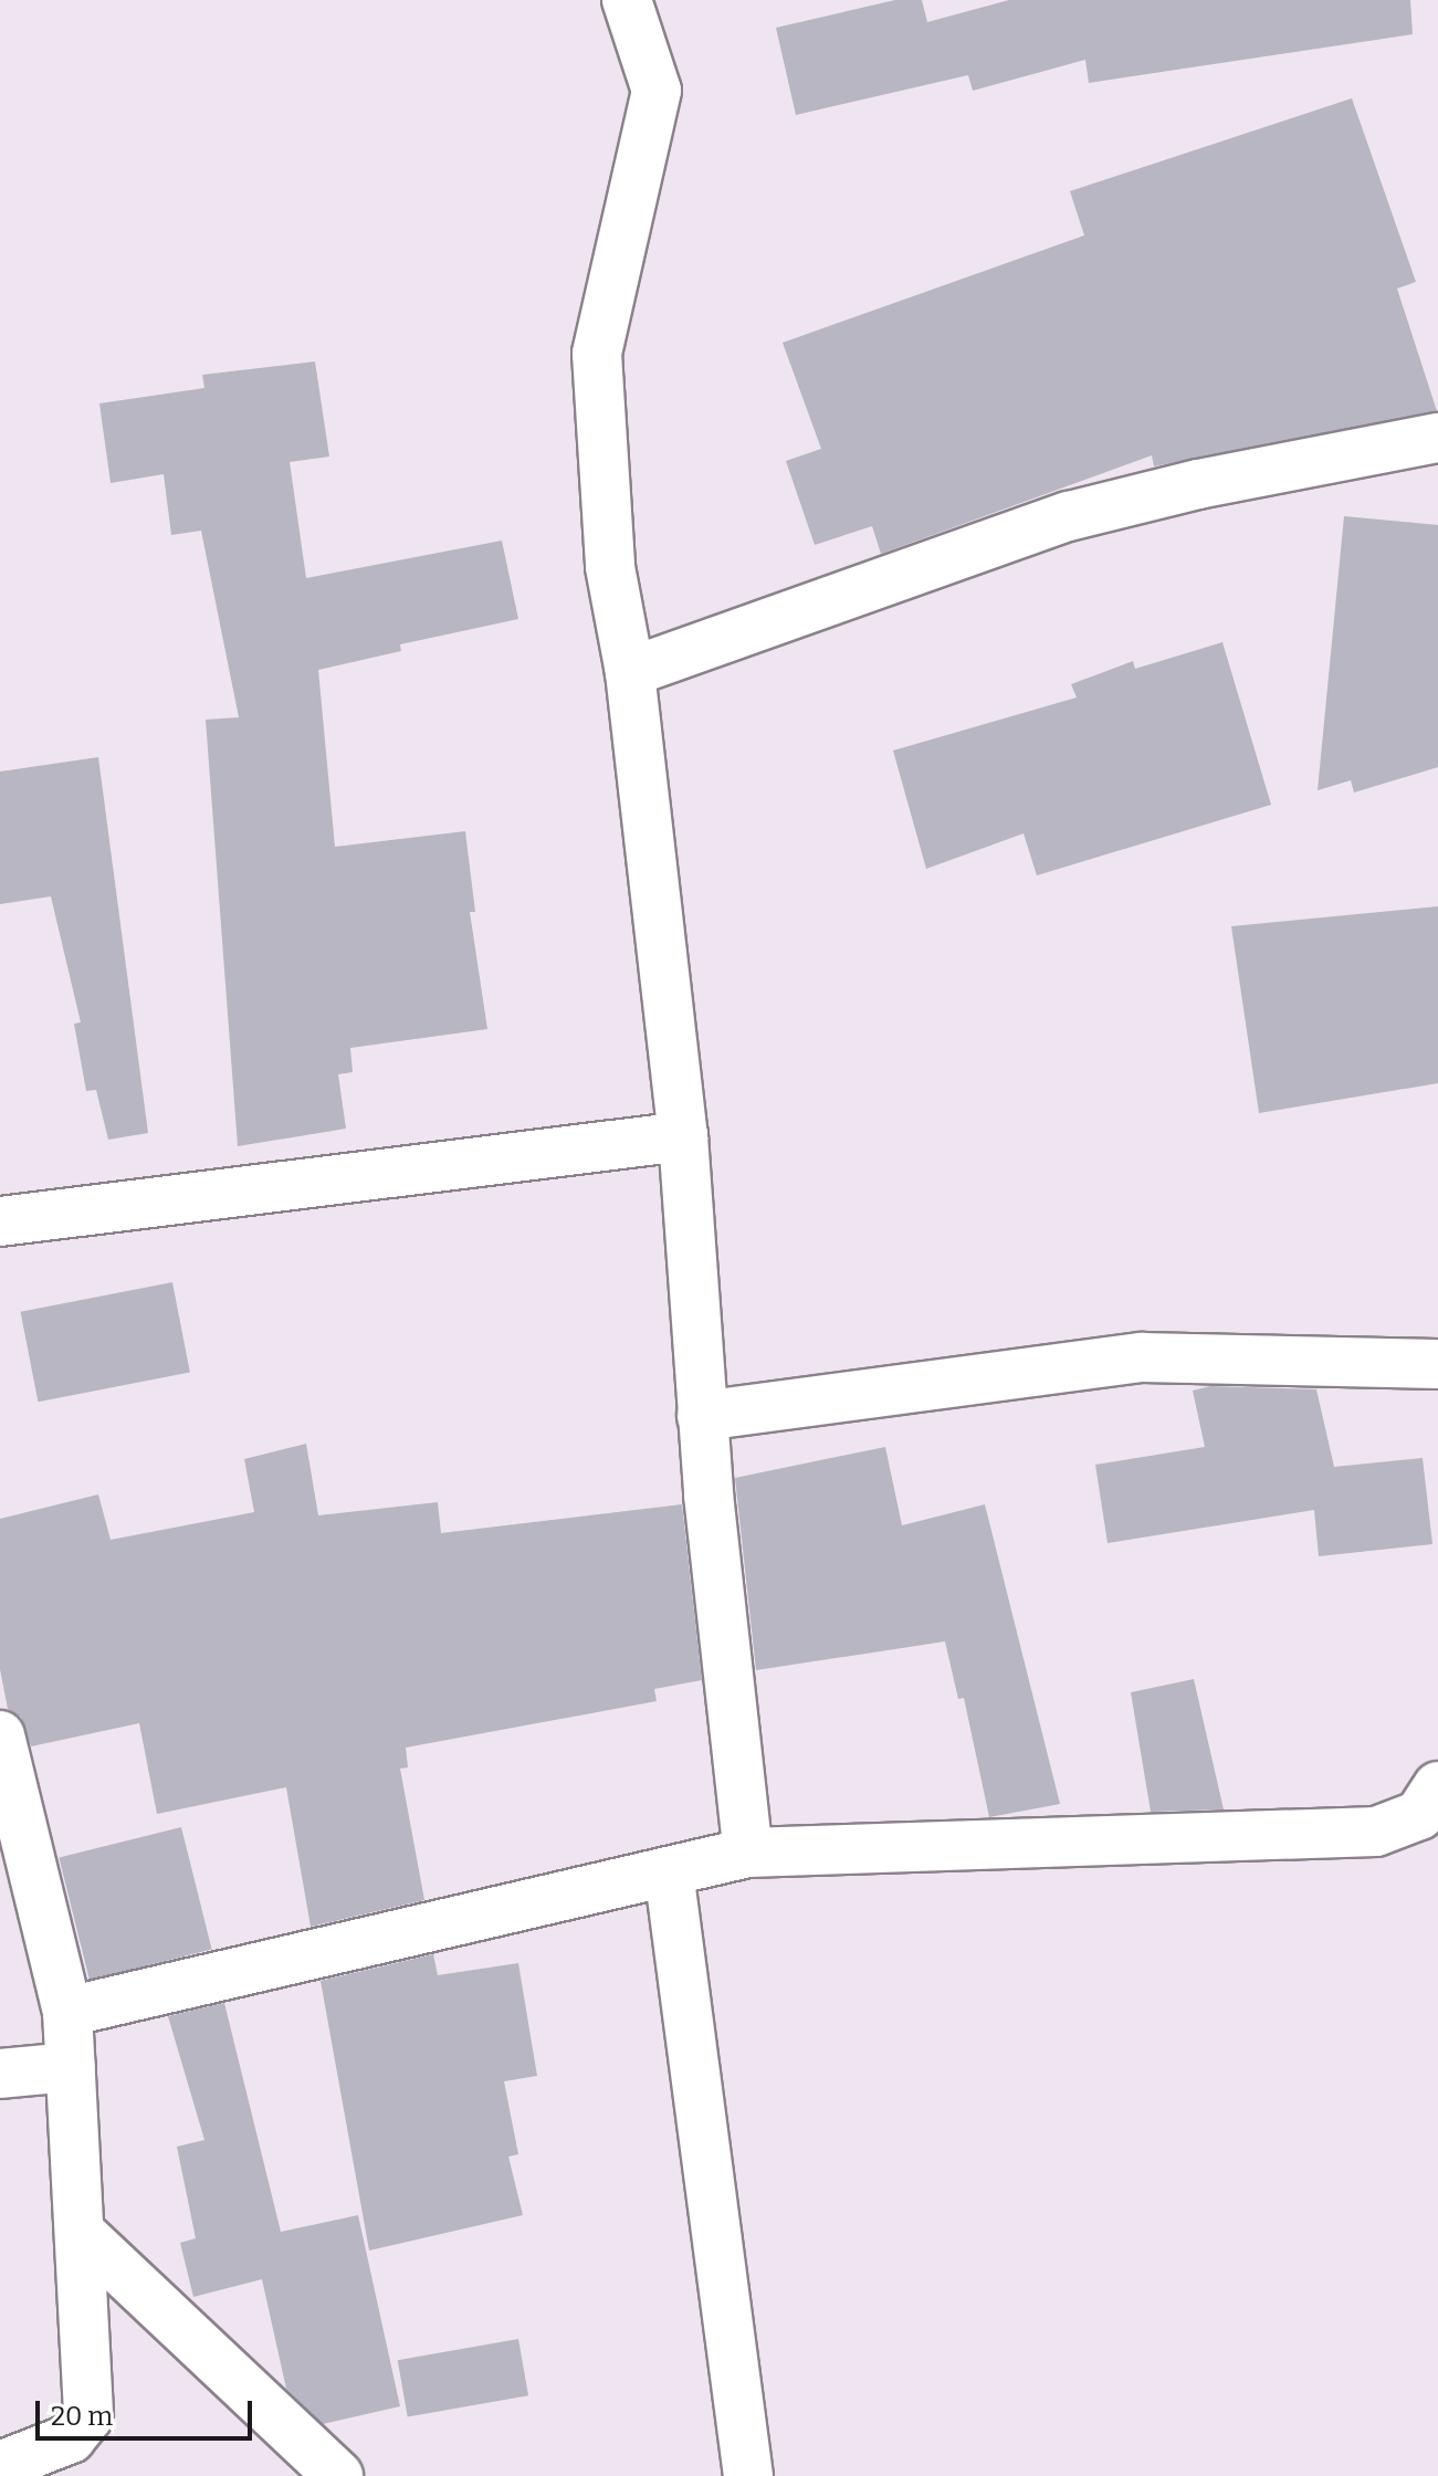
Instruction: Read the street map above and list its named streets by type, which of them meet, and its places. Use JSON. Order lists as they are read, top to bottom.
{
  "scale_bar": "20 m"
}
